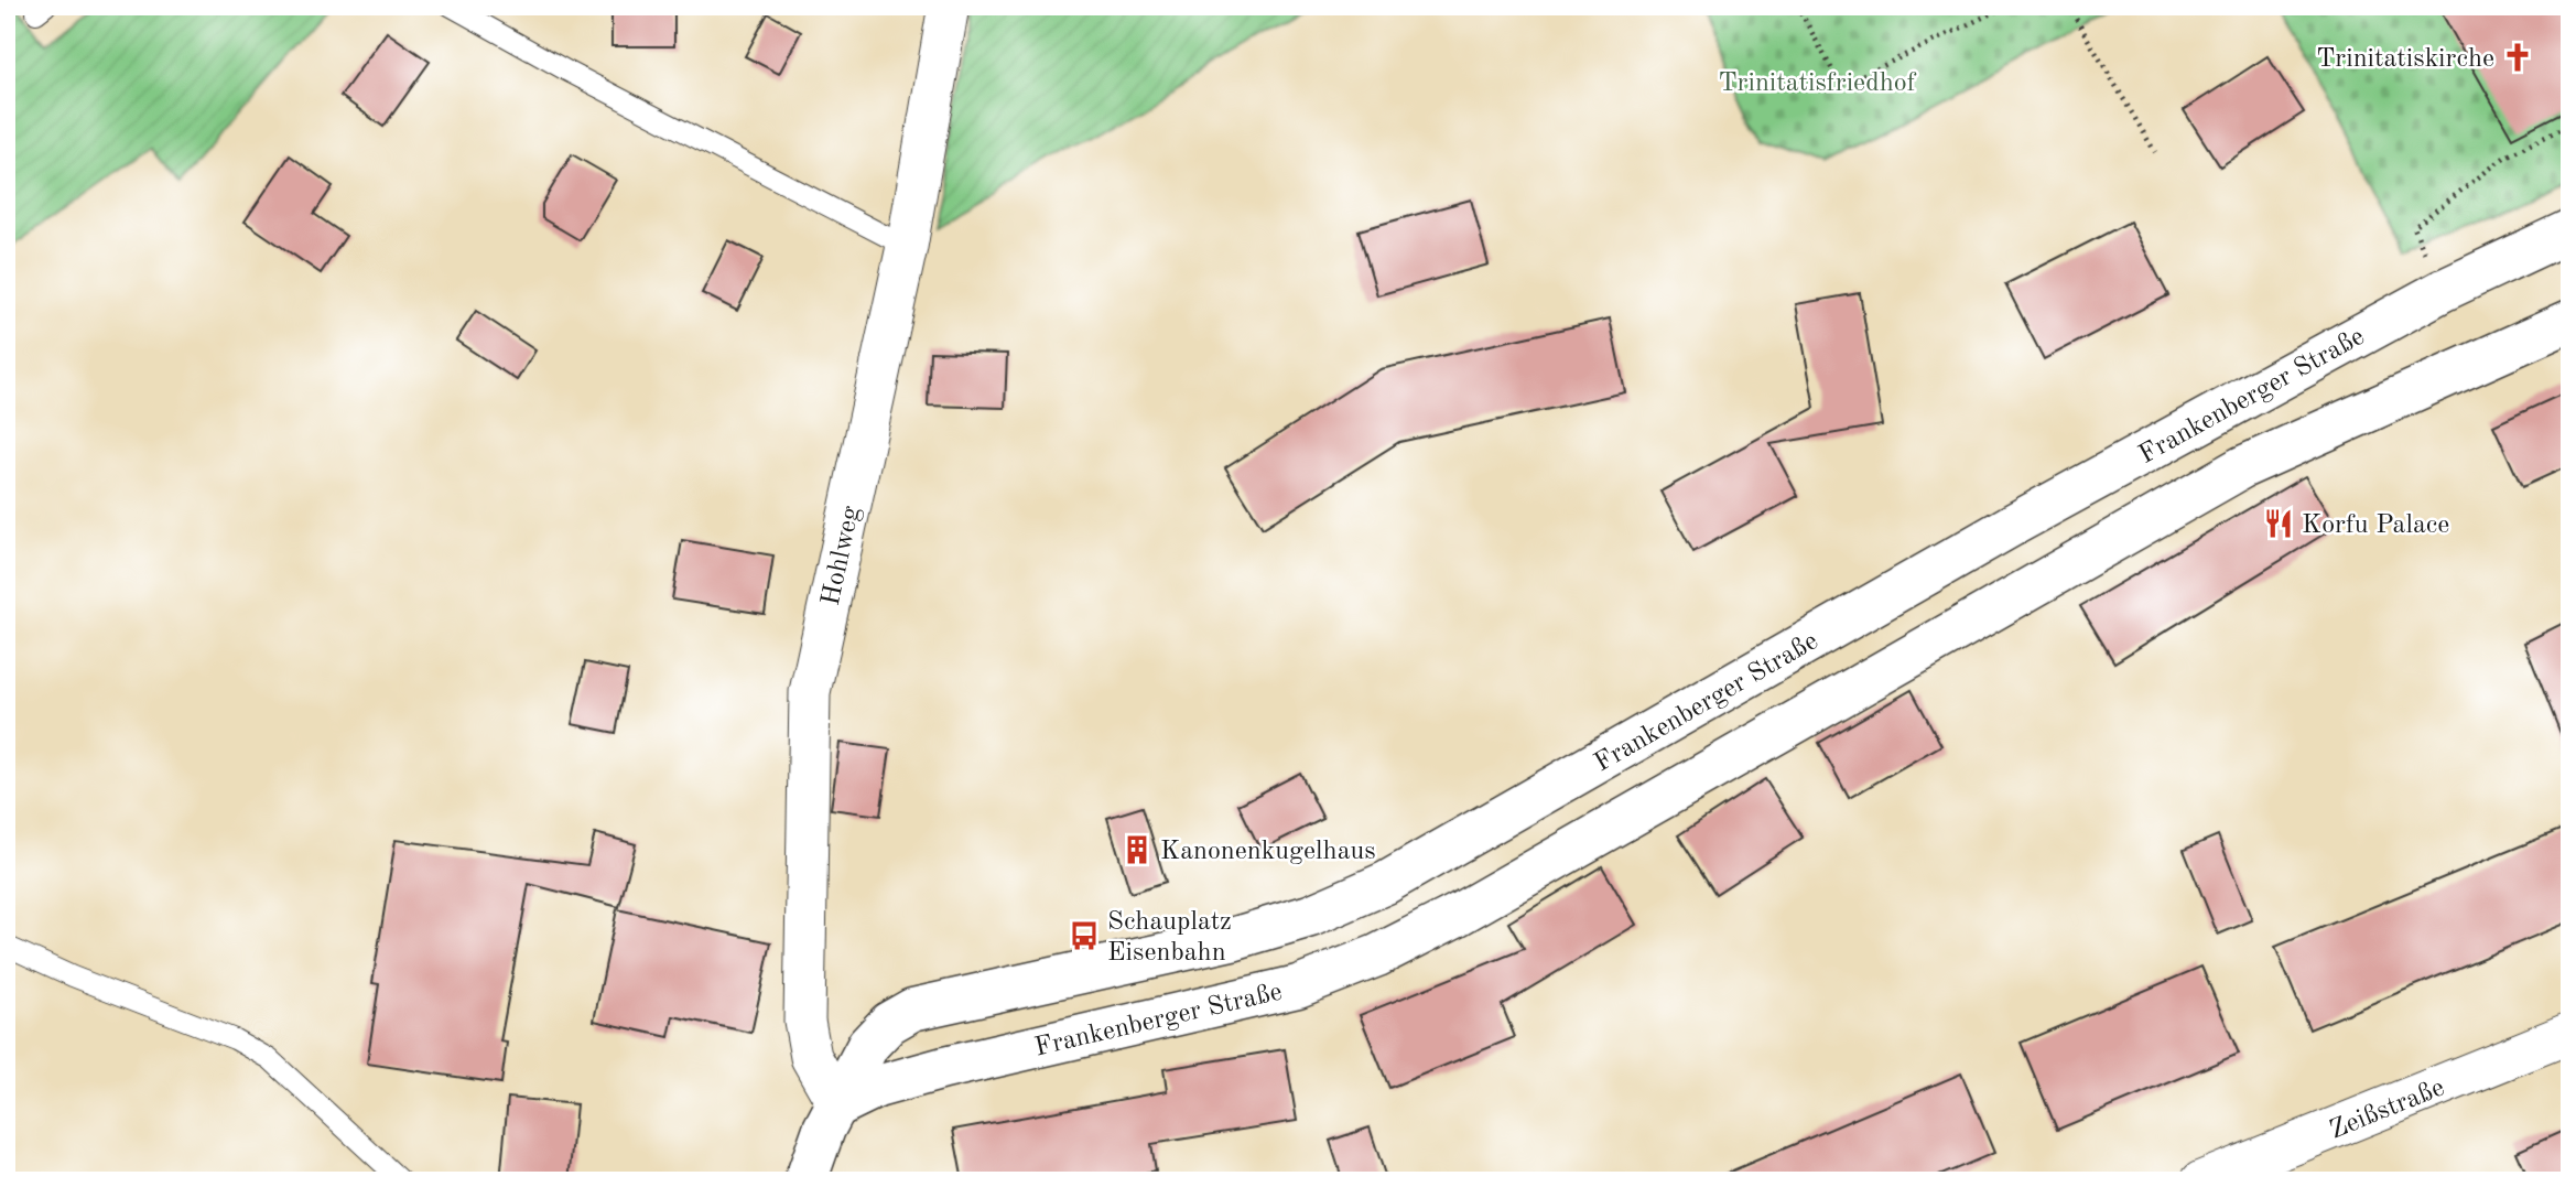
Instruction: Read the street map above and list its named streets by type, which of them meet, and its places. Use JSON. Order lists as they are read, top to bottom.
{
  "streets": {
    "main road": ["Frankenberger Straße"],
    "street": ["Hohlweg", "Zeißstraße"]
  },
  "crossings": [
    ["Frankenberger Straße", "Hohlweg"]
  ],
  "parks": ["Trinitatisfriedhof"],
  "places": {
    "church": ["Trinitatiskirche"],
    "restaurant": ["Korfu Palace"],
    "building": ["Kanonenkugelhaus"],
    "bus stop": ["Schauplatz Eisenbahn"]
  }
}
